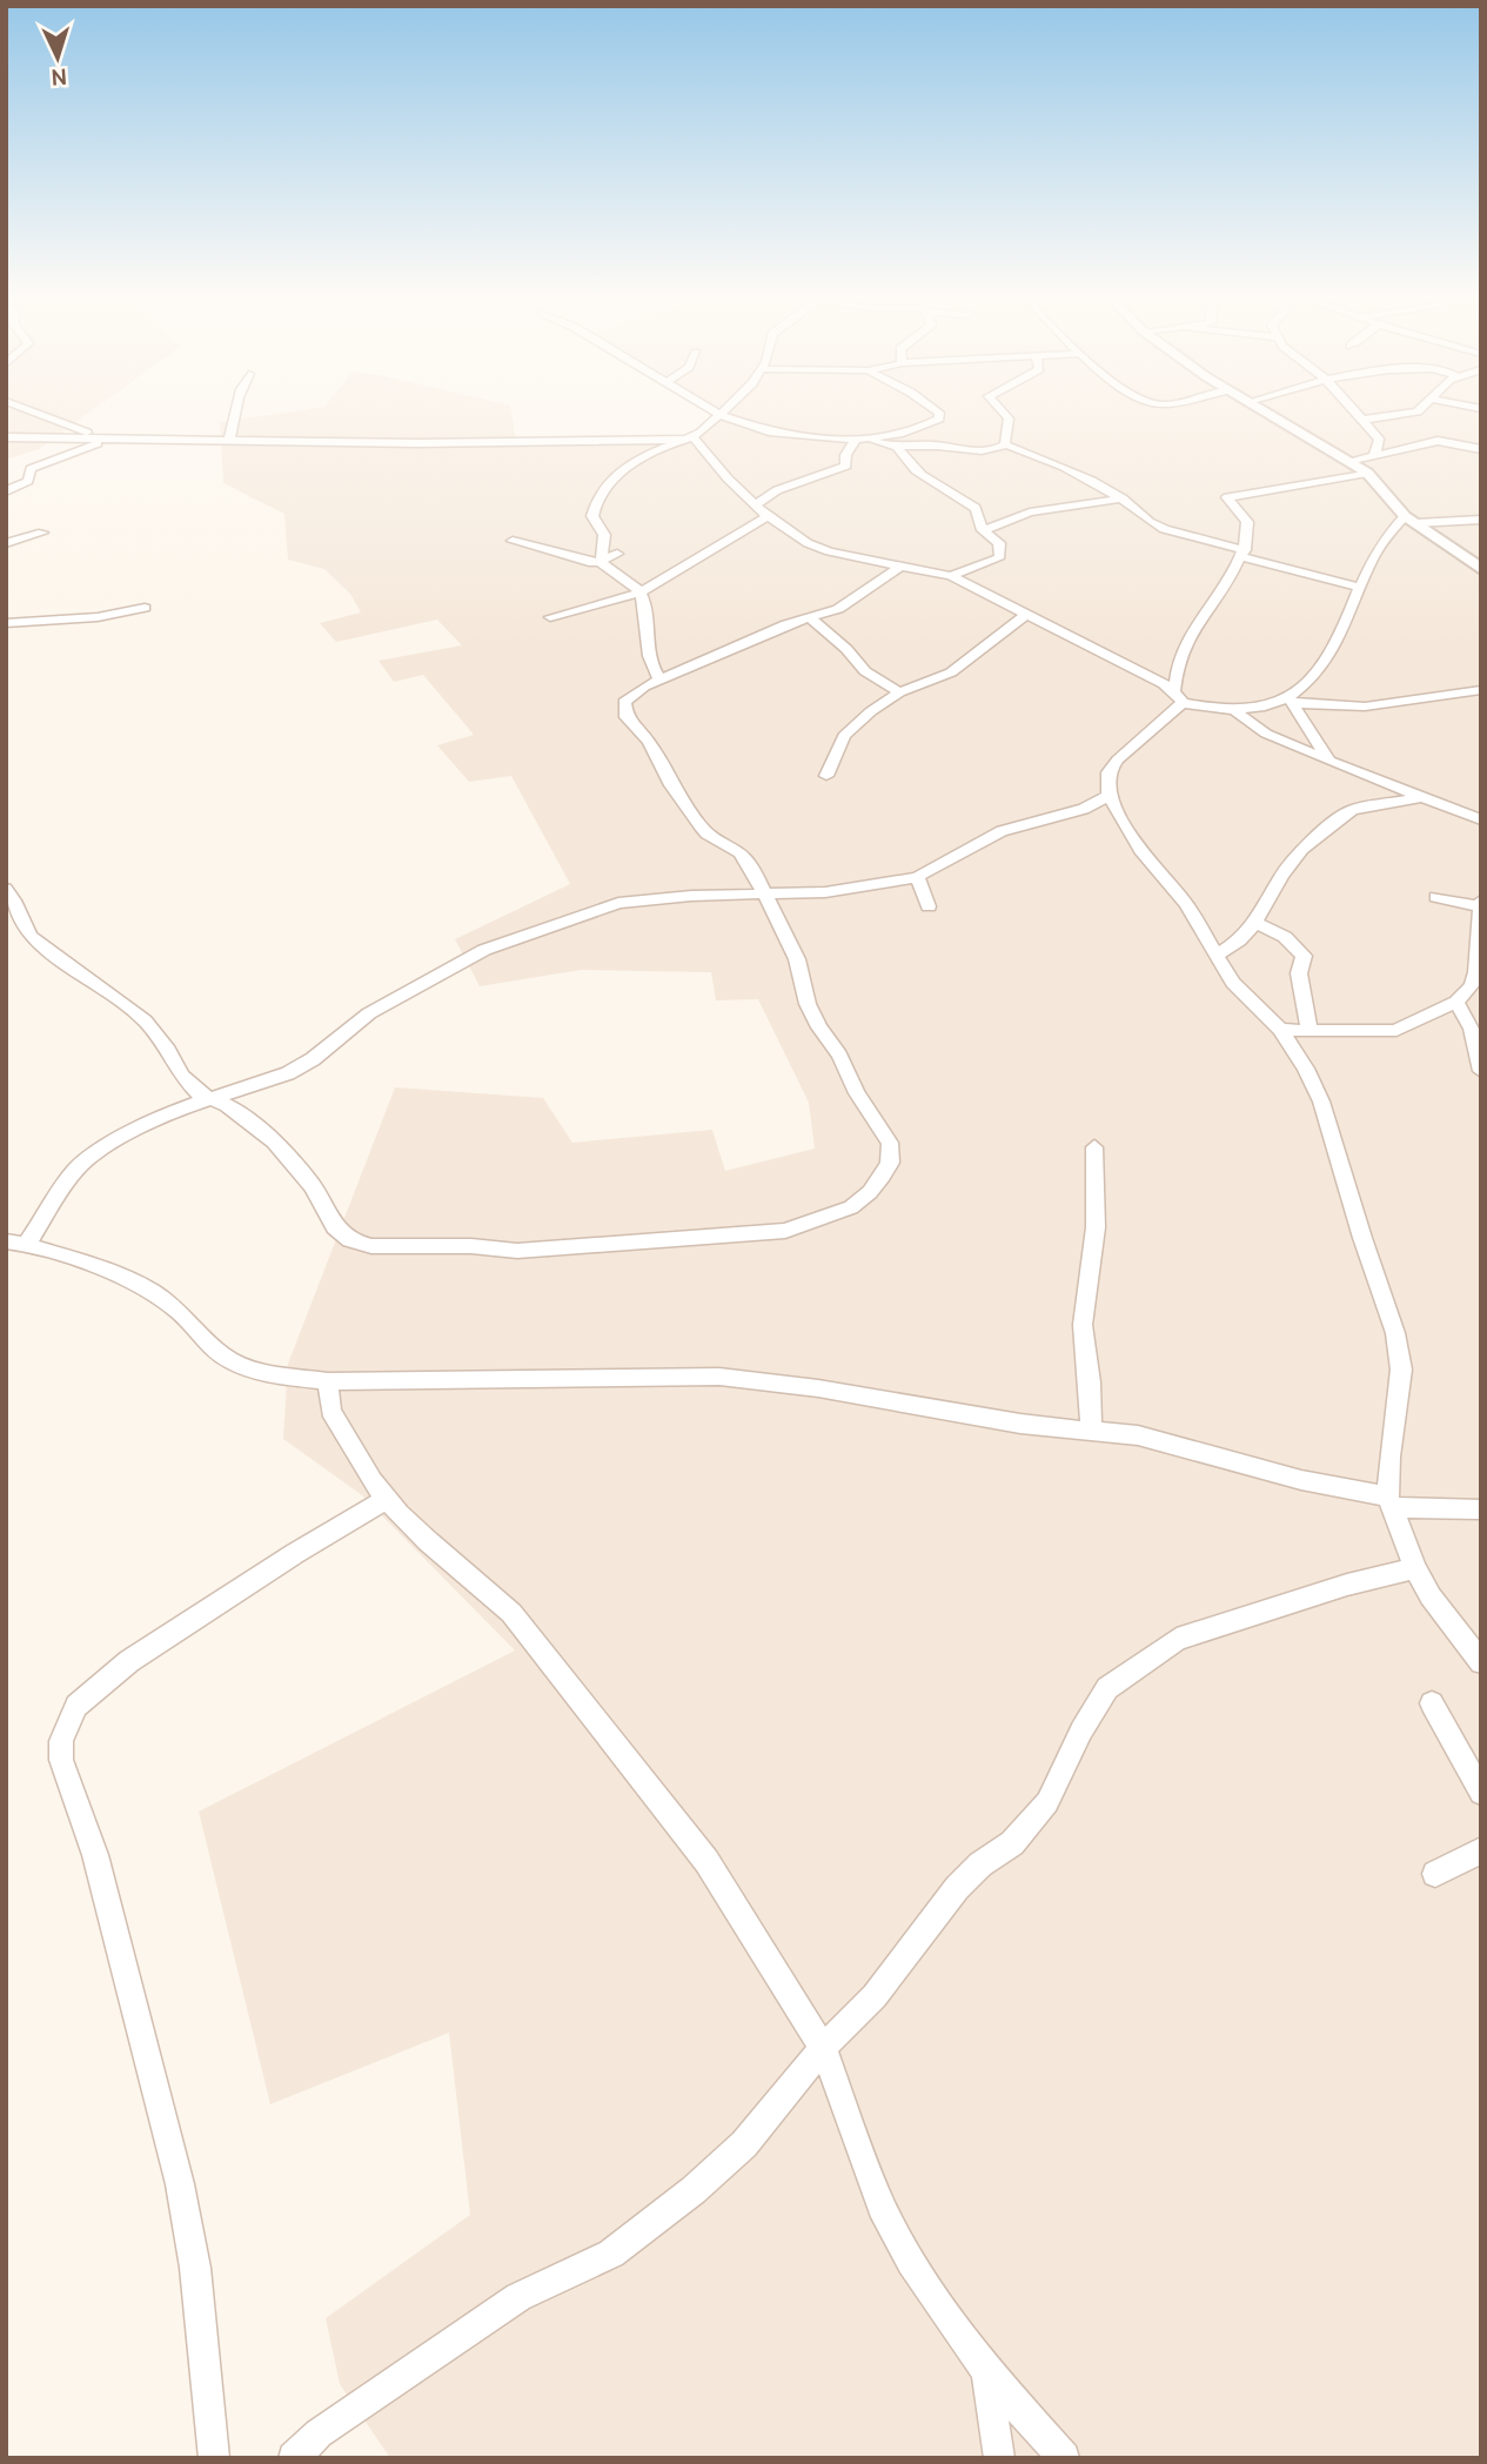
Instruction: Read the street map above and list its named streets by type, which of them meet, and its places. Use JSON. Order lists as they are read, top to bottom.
{
  "north": "bottom"
}
